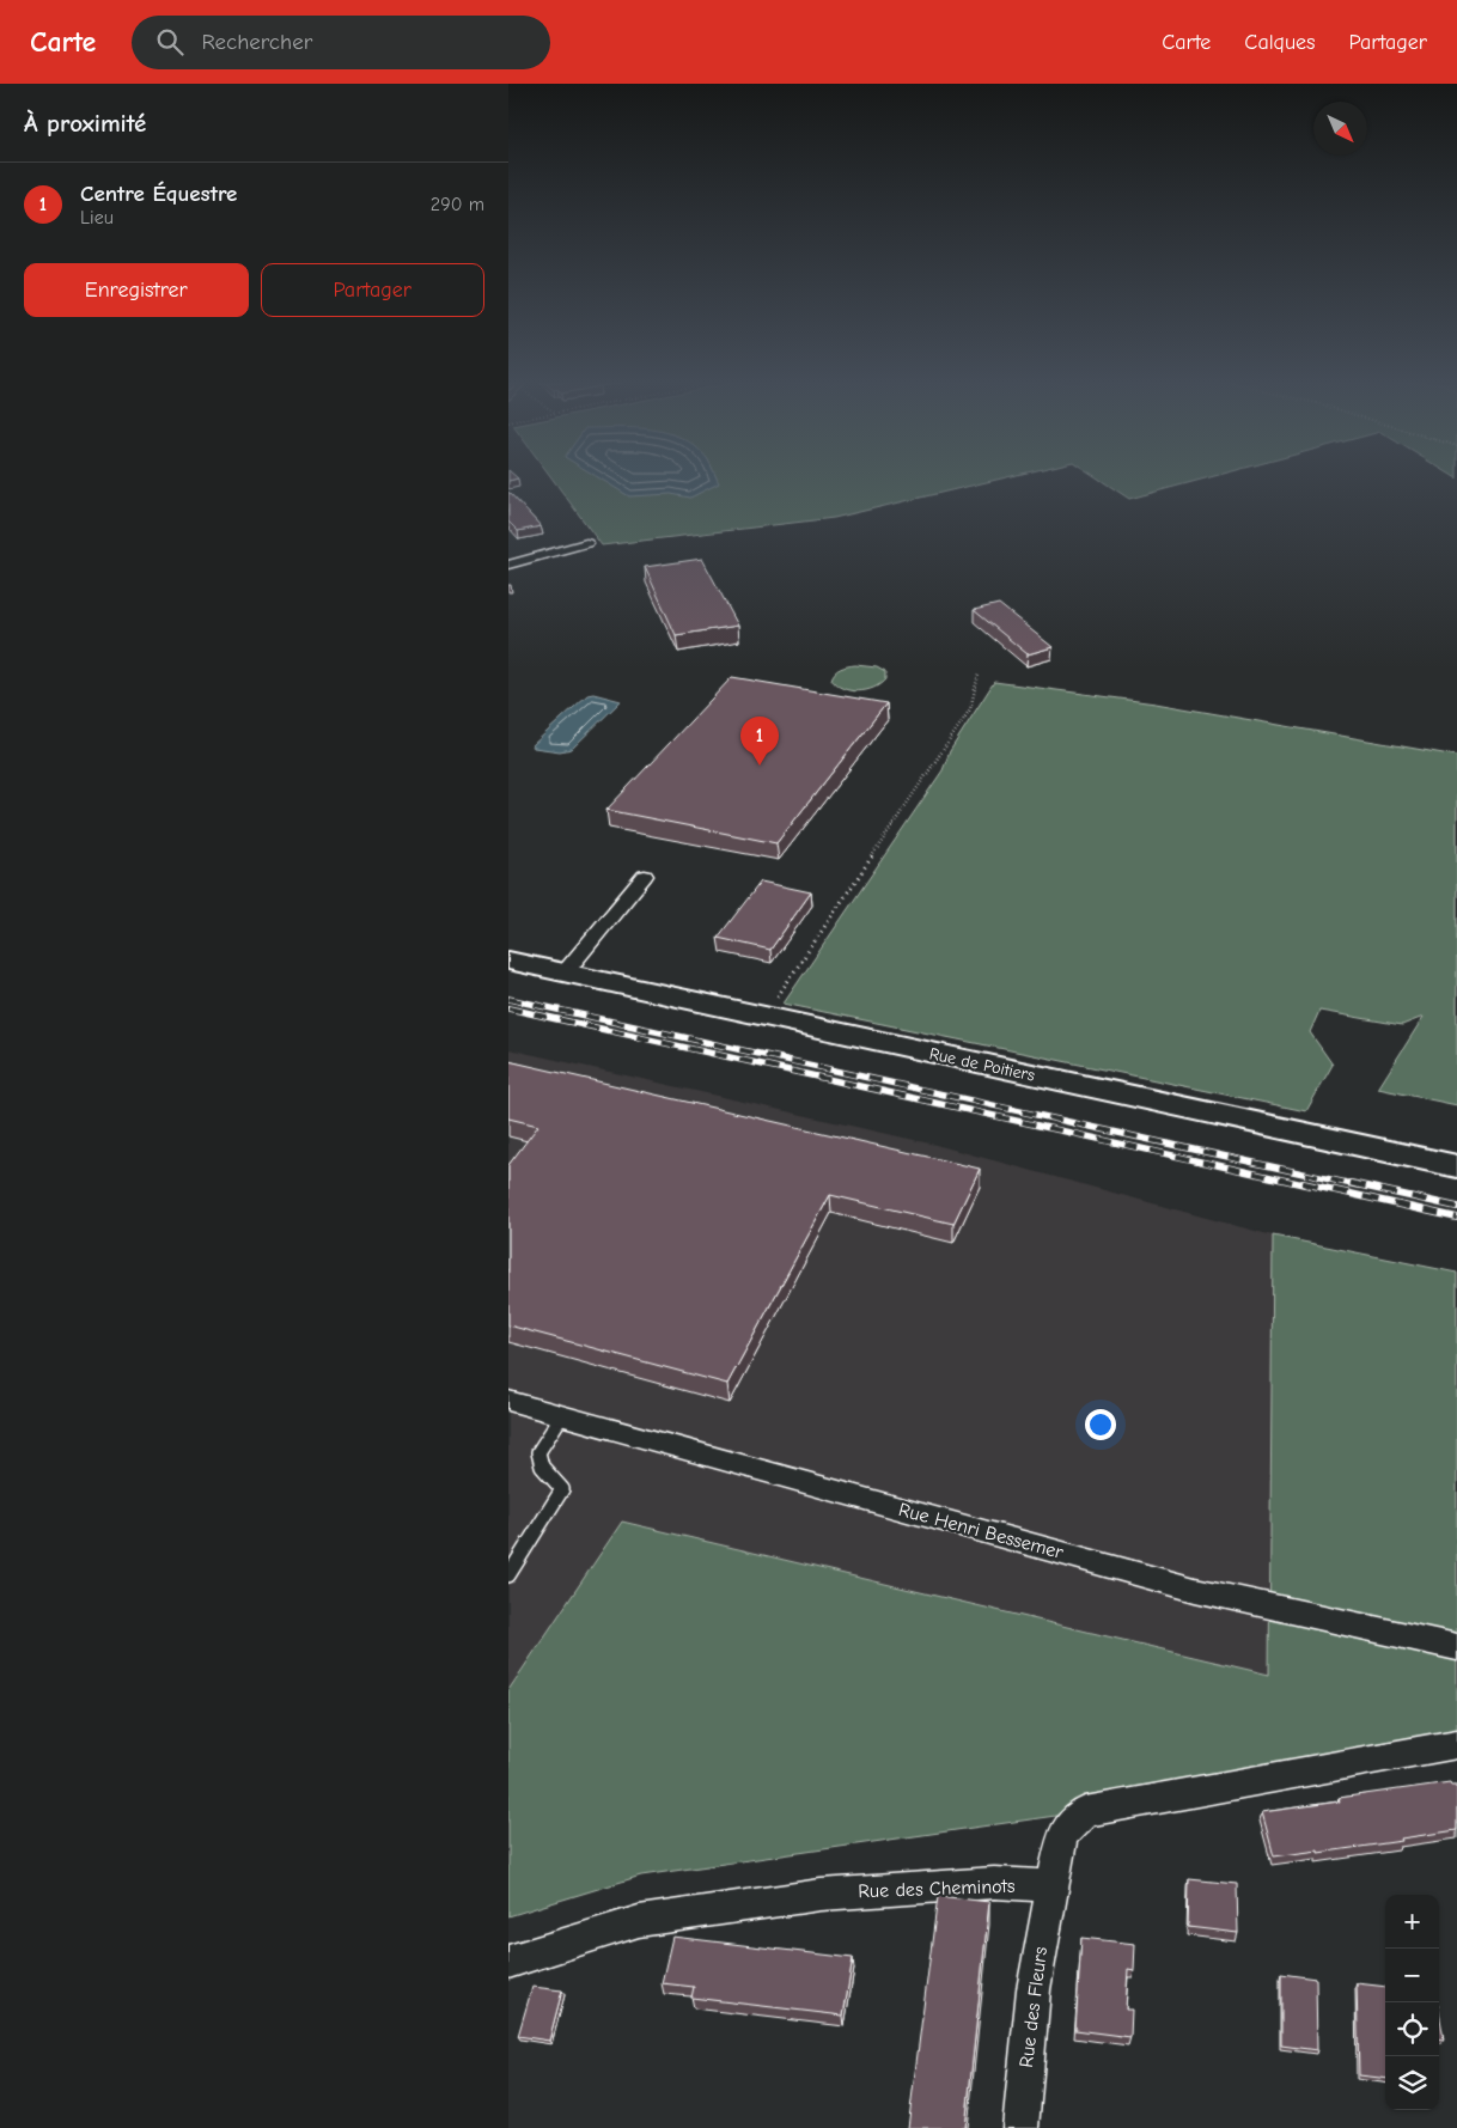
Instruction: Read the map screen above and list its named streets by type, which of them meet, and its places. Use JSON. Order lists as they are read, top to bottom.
{
  "streets": {
    "street": [
      "Rue de Poitiers",
      "Rue Henri Bessemer",
      "Rue des Cheminots",
      "Rue des Fleurs"
    ]
  },
  "crossings": [
    ["Rue des Cheminots", "Rue des Fleurs"]
  ],
  "north": "bottom right",
  "page": {
    "header": "Carte",
    "search": "Rechercher",
    "nav": ["Carte", "Calques", "Partager"],
    "heading": "À proximité",
    "list": [
      {
        "mark": "1",
        "name": "Centre Équestre",
        "note": "Lieu",
        "value": "290 m"
      }
    ],
    "buttons": ["Enregistrer", "Partager"],
    "pins": "1",
    "map_buttons": ["+", "−"]
  }
}
